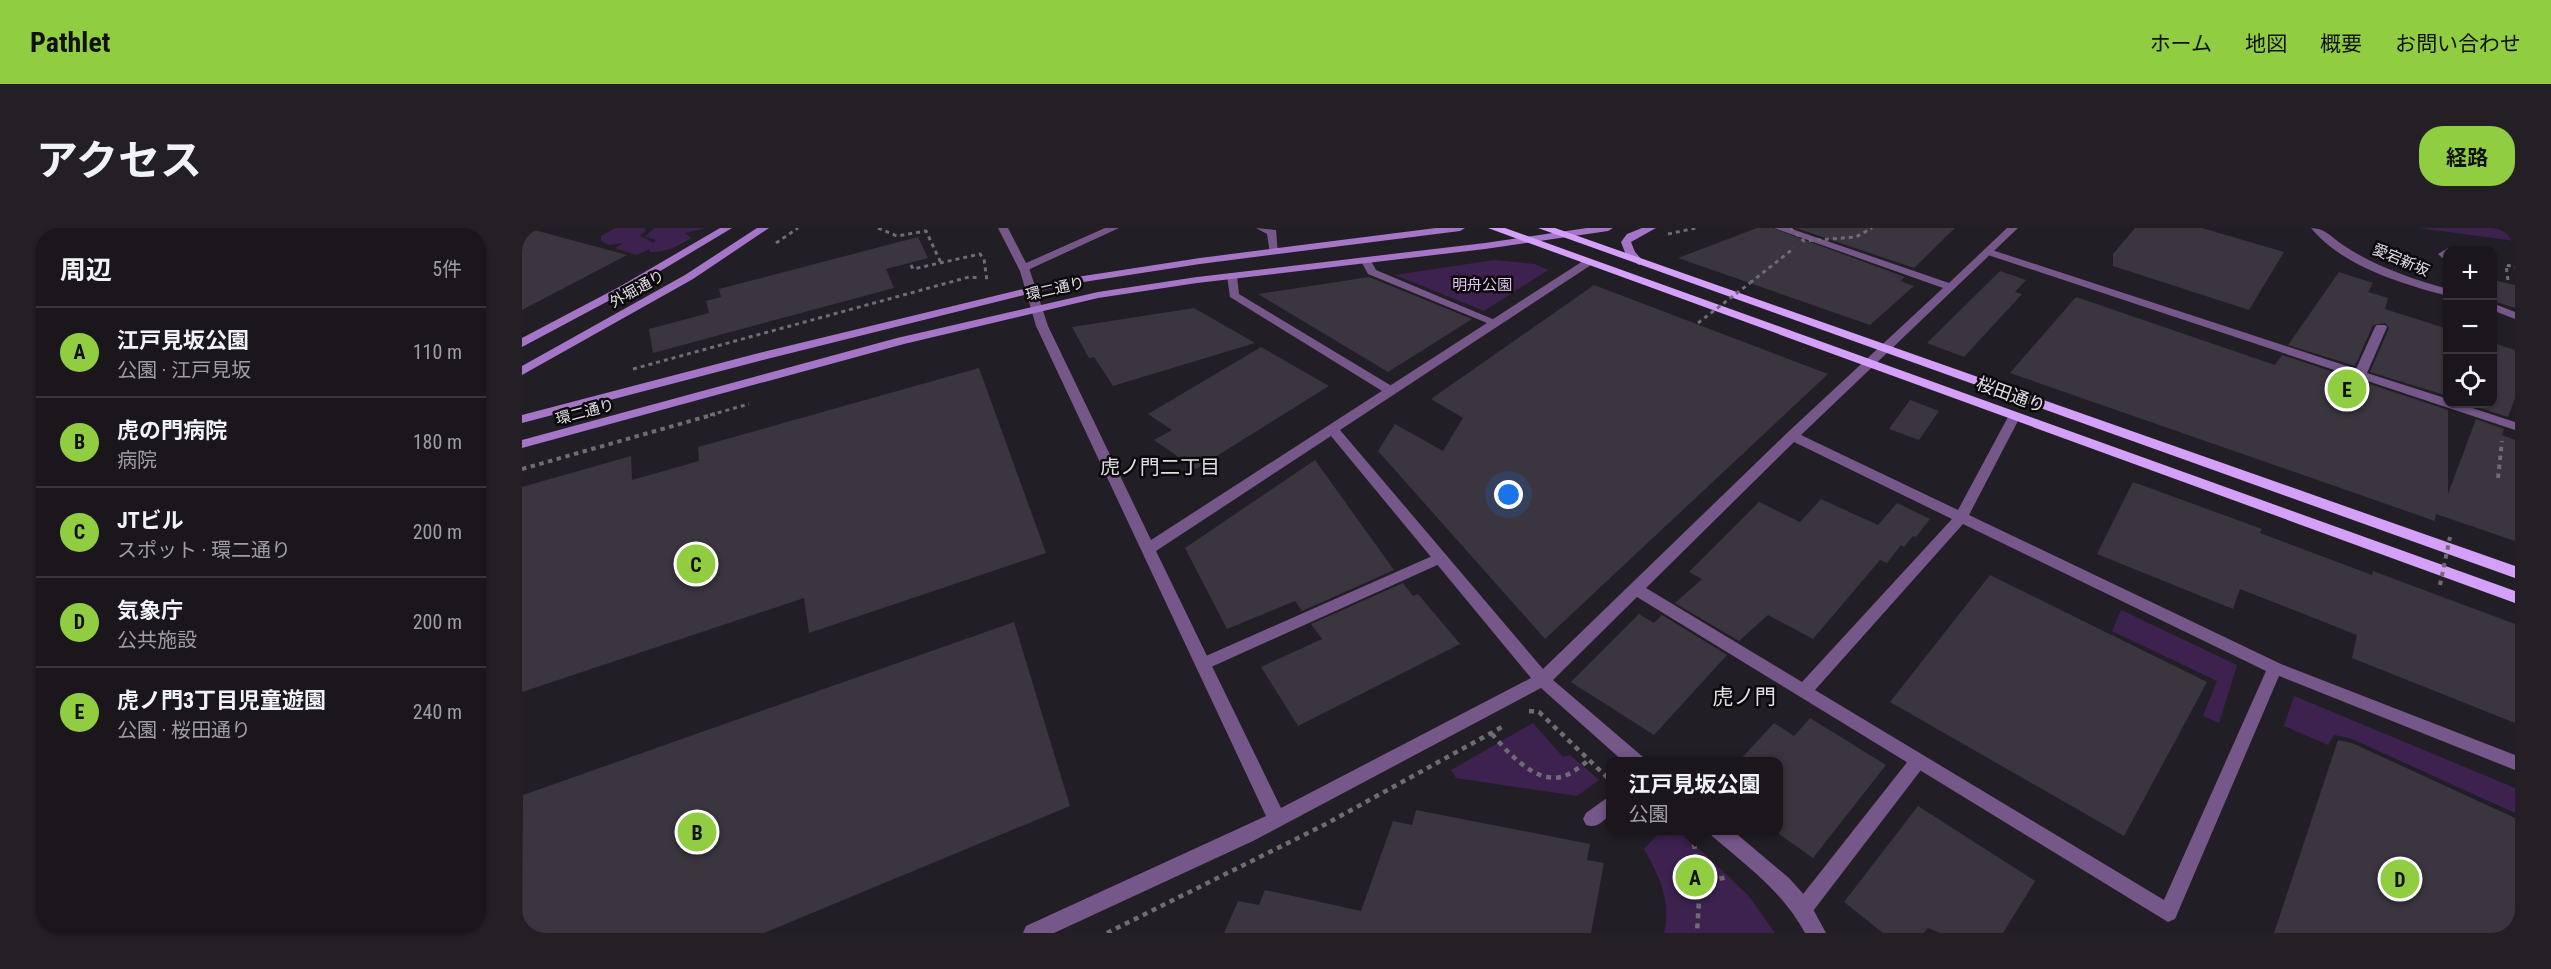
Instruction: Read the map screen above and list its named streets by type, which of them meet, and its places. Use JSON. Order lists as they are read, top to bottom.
{
  "streets": {
    "highway": ["桜田通り"],
    "main road": ["外堀通り", "環二通り"],
    "street": ["愛宕新坂"]
  },
  "crossings": [
    ["環二通り", "桜田通り"]
  ],
  "districts": ["虎ノ門二丁目", "虎ノ門"],
  "parks": ["明舟公園"],
  "page": {
    "header": "Pathlet",
    "nav": [
      "ホーム",
      "地図",
      "概要",
      "お問い合わせ"
    ],
    "title": "アクセス",
    "buttons": "経路",
    "heading": ["周辺", "5件"],
    "map_buttons": ["+", "−"],
    "list": [
      {
        "mark": "A",
        "name": "江戸見坂公園",
        "note": "公園 · 江戸見坂",
        "value": "110 m"
      },
      {
        "mark": "B",
        "name": "虎の門病院",
        "note": "病院",
        "value": "180 m"
      },
      {
        "mark": "C",
        "name": "JTビル",
        "note": "スポット · 環二通り",
        "value": "200 m"
      },
      {
        "mark": "D",
        "name": "気象庁",
        "note": "公共施設",
        "value": "200 m"
      },
      {
        "mark": "E",
        "name": "虎ノ門3丁目児童遊園",
        "note": "公園 · 桜田通り",
        "value": "240 m"
      }
    ],
    "pins": [
      "E",
      "C",
      "B",
      "A",
      "D"
    ],
    "popup": ["江戸見坂公園", "公園"]
  }
}
